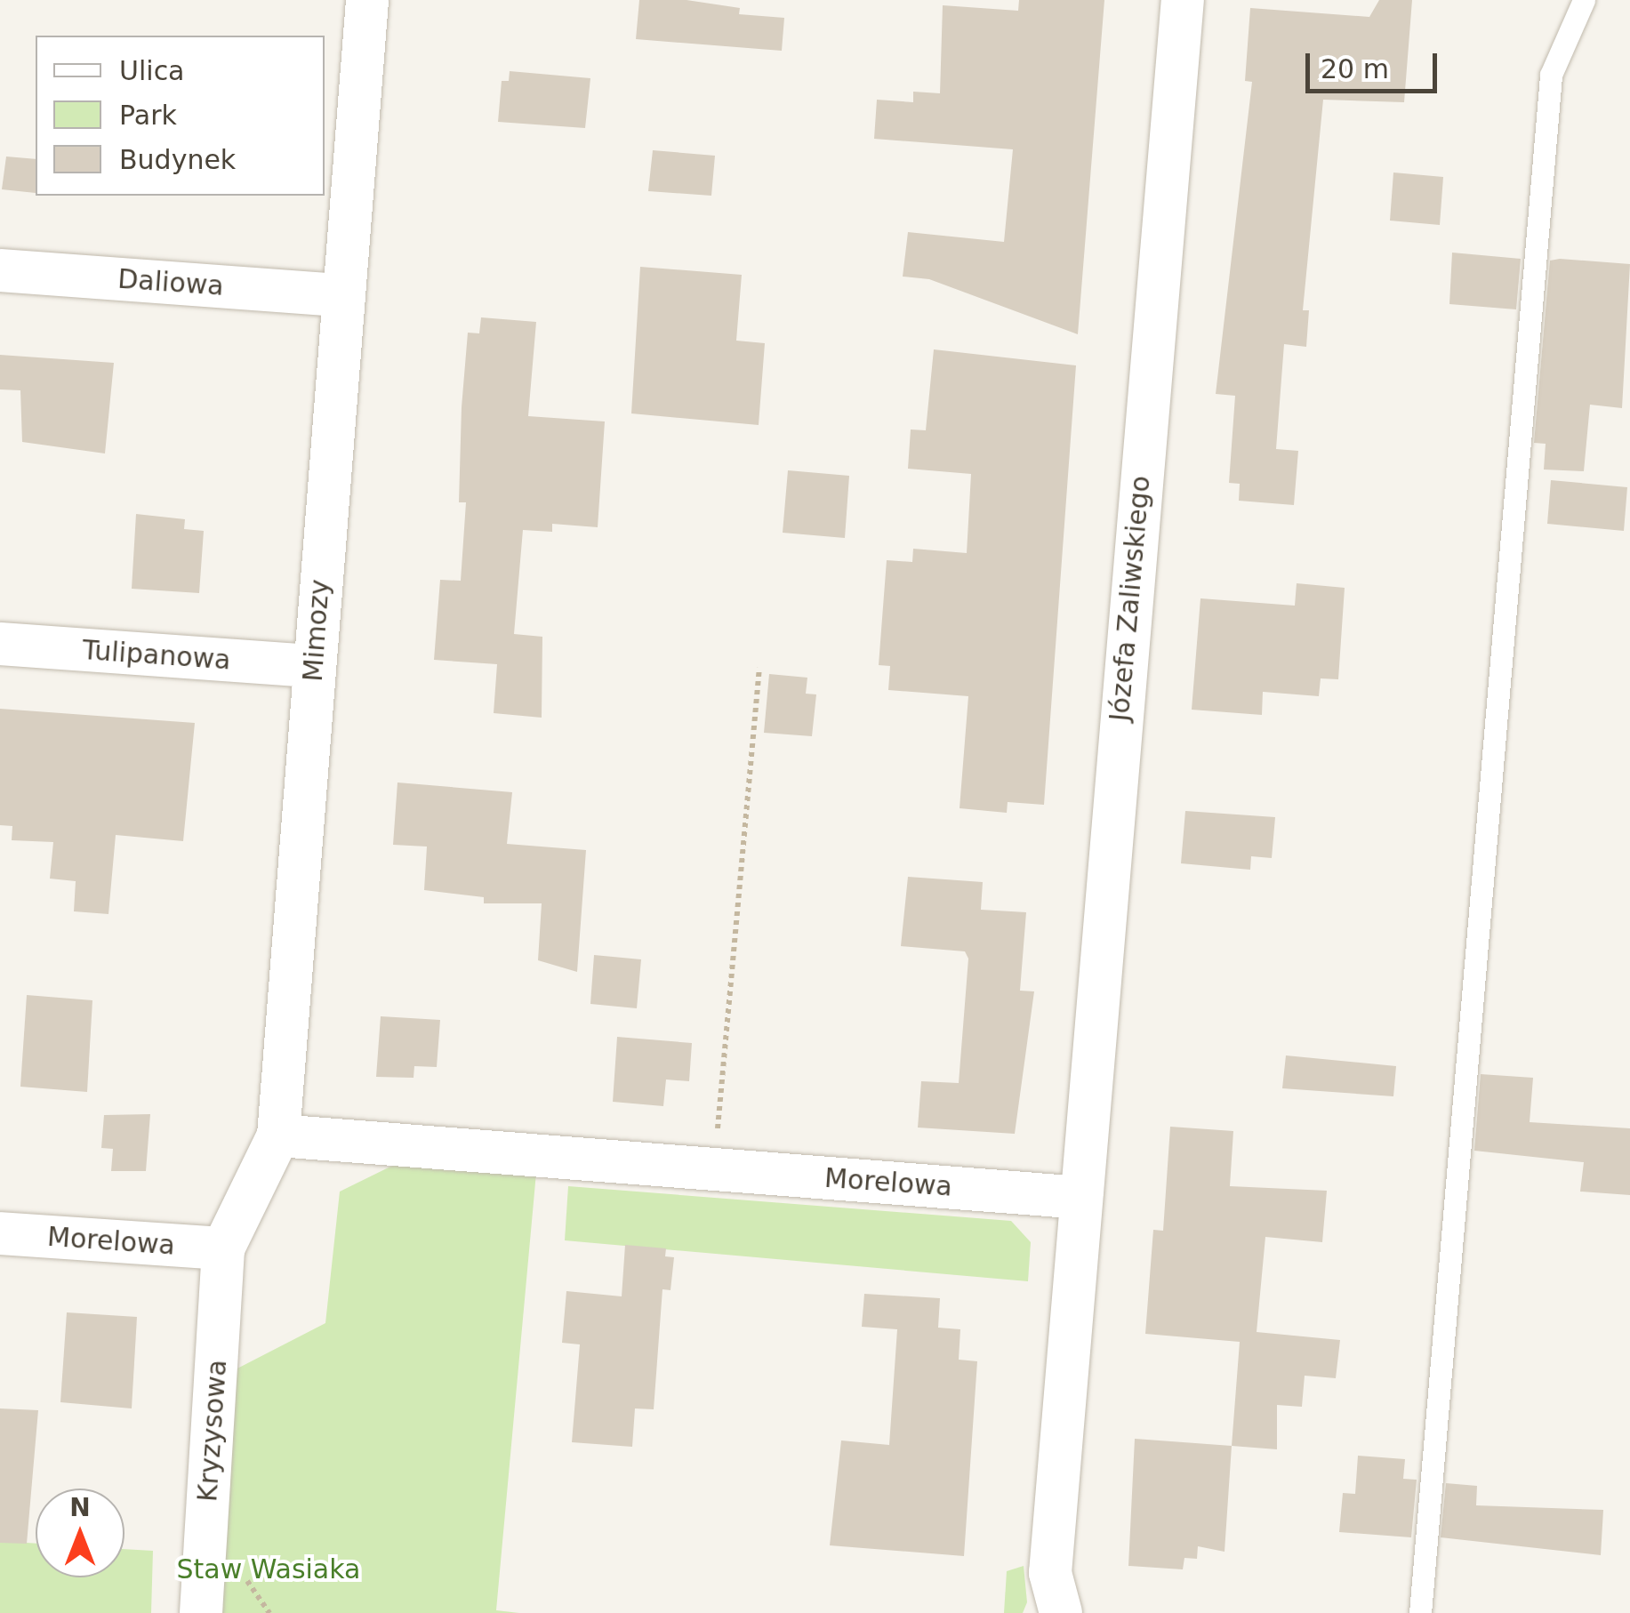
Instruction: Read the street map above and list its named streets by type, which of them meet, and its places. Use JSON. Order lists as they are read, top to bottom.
{
  "streets": {
    "street": [
      "Daliowa",
      "Józefa Zaliwskiego",
      "Mimozy",
      "Tulipanowa",
      "Morelowa",
      "Kryzysowa"
    ]
  },
  "crossings": [
    ["Daliowa", "Mimozy"],
    ["Józefa Zaliwskiego", "Morelowa"],
    ["Mimozy", "Tulipanowa"],
    ["Mimozy", "Morelowa"],
    ["Mimozy", "Kryzysowa"],
    ["Morelowa", "Kryzysowa"]
  ],
  "parks": ["Staw Wasiaka"],
  "legend": ["Ulica", "Park", "Budynek"],
  "scale_bar": "20 m",
  "north": "top"
}
